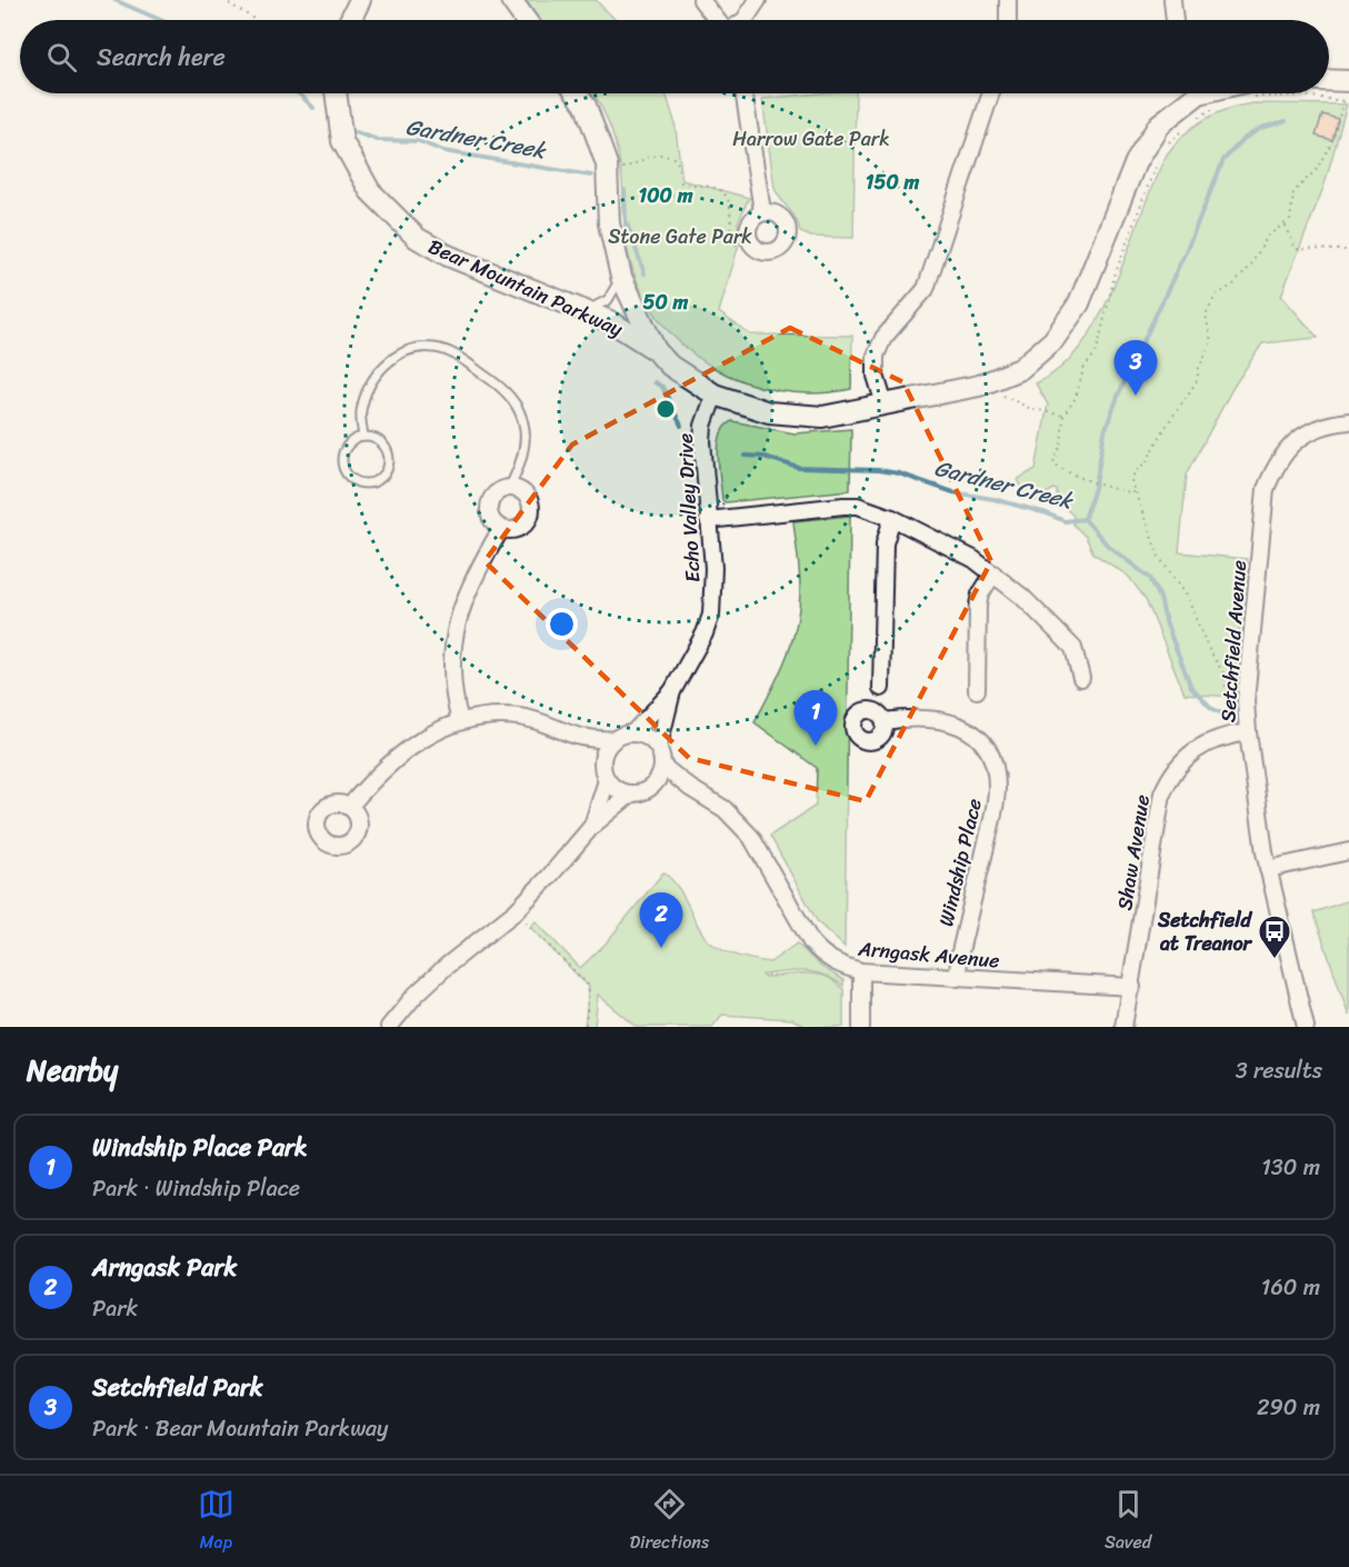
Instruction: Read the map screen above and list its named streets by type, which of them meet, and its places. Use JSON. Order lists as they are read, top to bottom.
{
  "streets": {
    "street": [
      "Bear Mountain Parkway",
      "Echo Valley Drive",
      "Setchfield Avenue",
      "Shaw Avenue",
      "Windship Place",
      "Arngask Avenue"
    ]
  },
  "crossings": [
    ["Bear Mountain Parkway", "Echo Valley Drive"],
    ["Echo Valley Drive", "Arngask Avenue"],
    ["Setchfield Avenue", "Shaw Avenue"],
    ["Shaw Avenue", "Arngask Avenue"],
    ["Windship Place", "Arngask Avenue"]
  ],
  "water": ["Gardner Creek"],
  "parks": ["Harrow Gate Park", "Stone Gate Park"],
  "places": {
    "bus stop": ["Setchfield at Treanor"]
  },
  "page": {
    "search": "Search here",
    "pins": ["3", "1", "2"],
    "heading": ["Nearby", "3 results"],
    "list": [
      {
        "mark": "1",
        "name": "Windship Place Park",
        "note": "Park · Windship Place",
        "value": "130 m"
      },
      {
        "mark": "2",
        "name": "Arngask Park",
        "note": "Park",
        "value": "160 m"
      },
      {
        "mark": "3",
        "name": "Setchfield Park",
        "note": "Park · Bear Mountain Parkway",
        "value": "290 m"
      }
    ],
    "nav": ["Map", "Directions", "Saved"]
  },
  "rings": ["150 m", "100 m", "50 m"]
}
